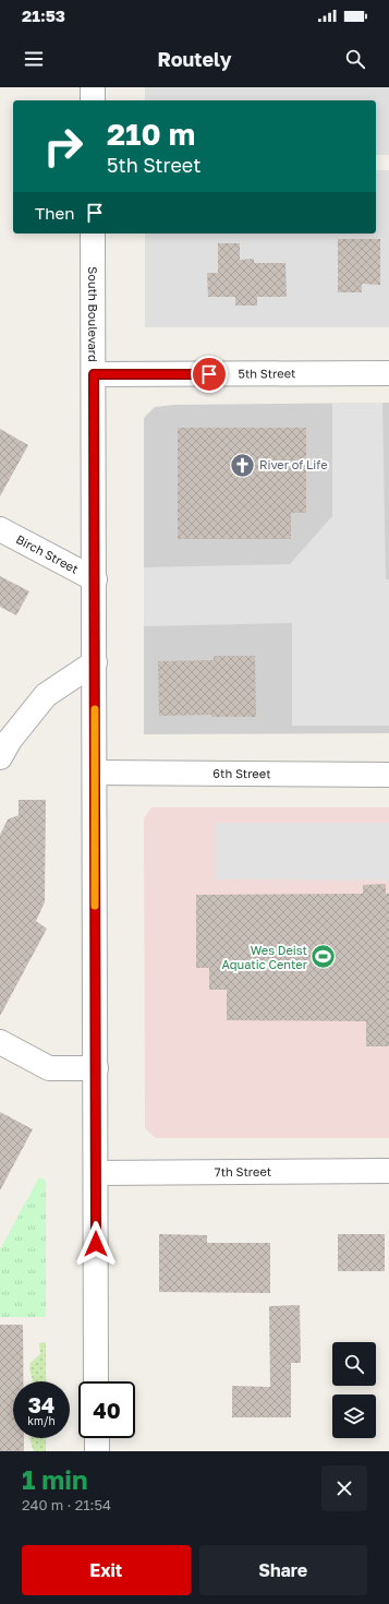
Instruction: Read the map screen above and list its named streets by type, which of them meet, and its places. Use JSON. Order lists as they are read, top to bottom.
{
  "streets": {
    "street": [
      "South Boulevard",
      "5th Street",
      "Birch Street",
      "6th Street",
      "7th Street"
    ]
  },
  "crossings": [
    ["South Boulevard", "5th Street"],
    ["South Boulevard", "Birch Street"],
    ["South Boulevard", "6th Street"],
    ["South Boulevard", "7th Street"]
  ],
  "places": {
    "church": ["River of Life"],
    "sports": ["Wes Deist Aquatic Center"]
  },
  "page": {
    "status": "21:53",
    "header": "Routely",
    "turn": ["210 m", "5th Street"],
    "then": "Then",
    "speed": "34 km/h",
    "limit": "40",
    "heading": ["1 min", "240 m · 21:54"],
    "buttons": ["Exit", "Share"]
  }
}
